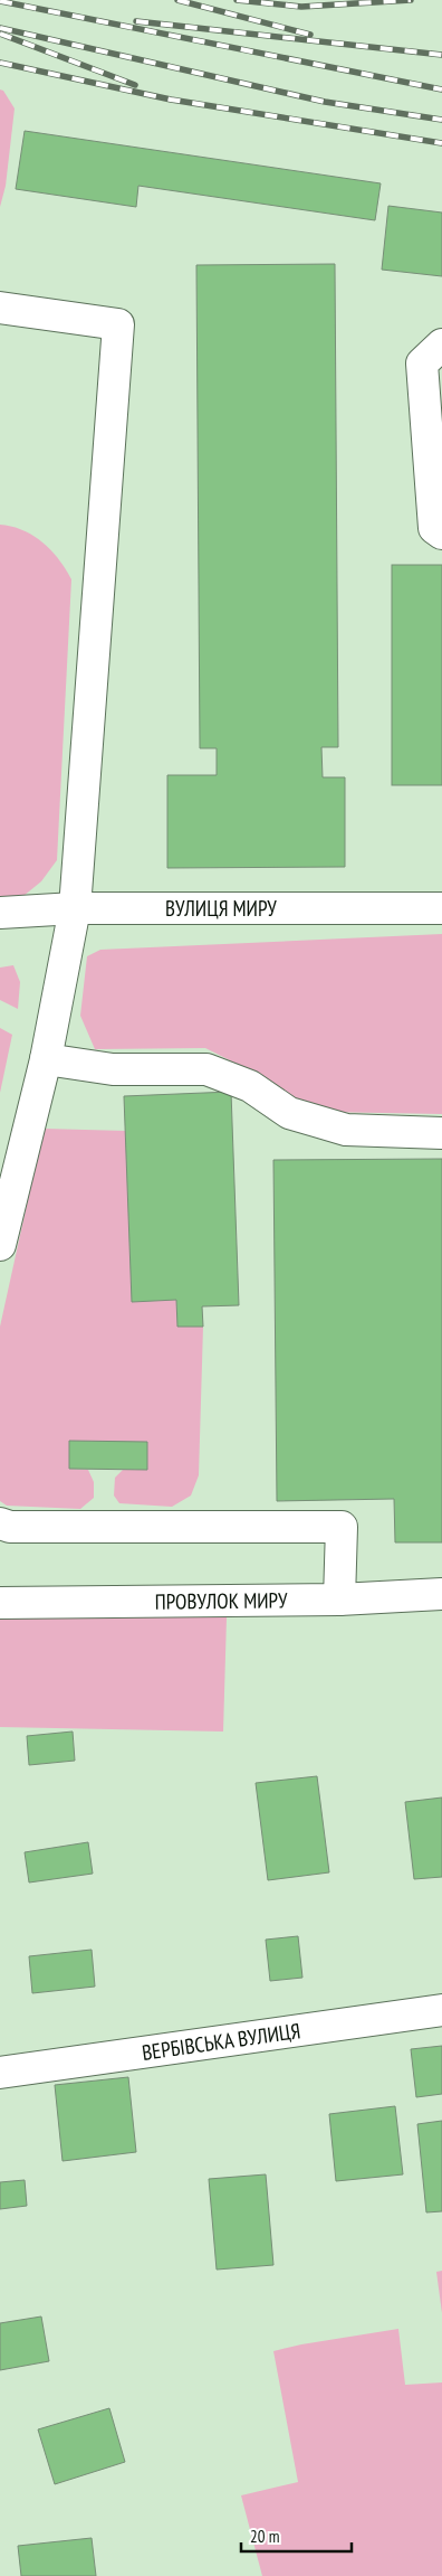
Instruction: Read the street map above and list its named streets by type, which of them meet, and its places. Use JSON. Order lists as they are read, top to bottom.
{
  "streets": {
    "street": ["ВУЛИЦЯ МИРУ", "ПРОВУЛОК МИРУ", "ВЕРБІВСЬКА ВУЛИЦЯ"]
  },
  "scale_bar": "20 m"
}
